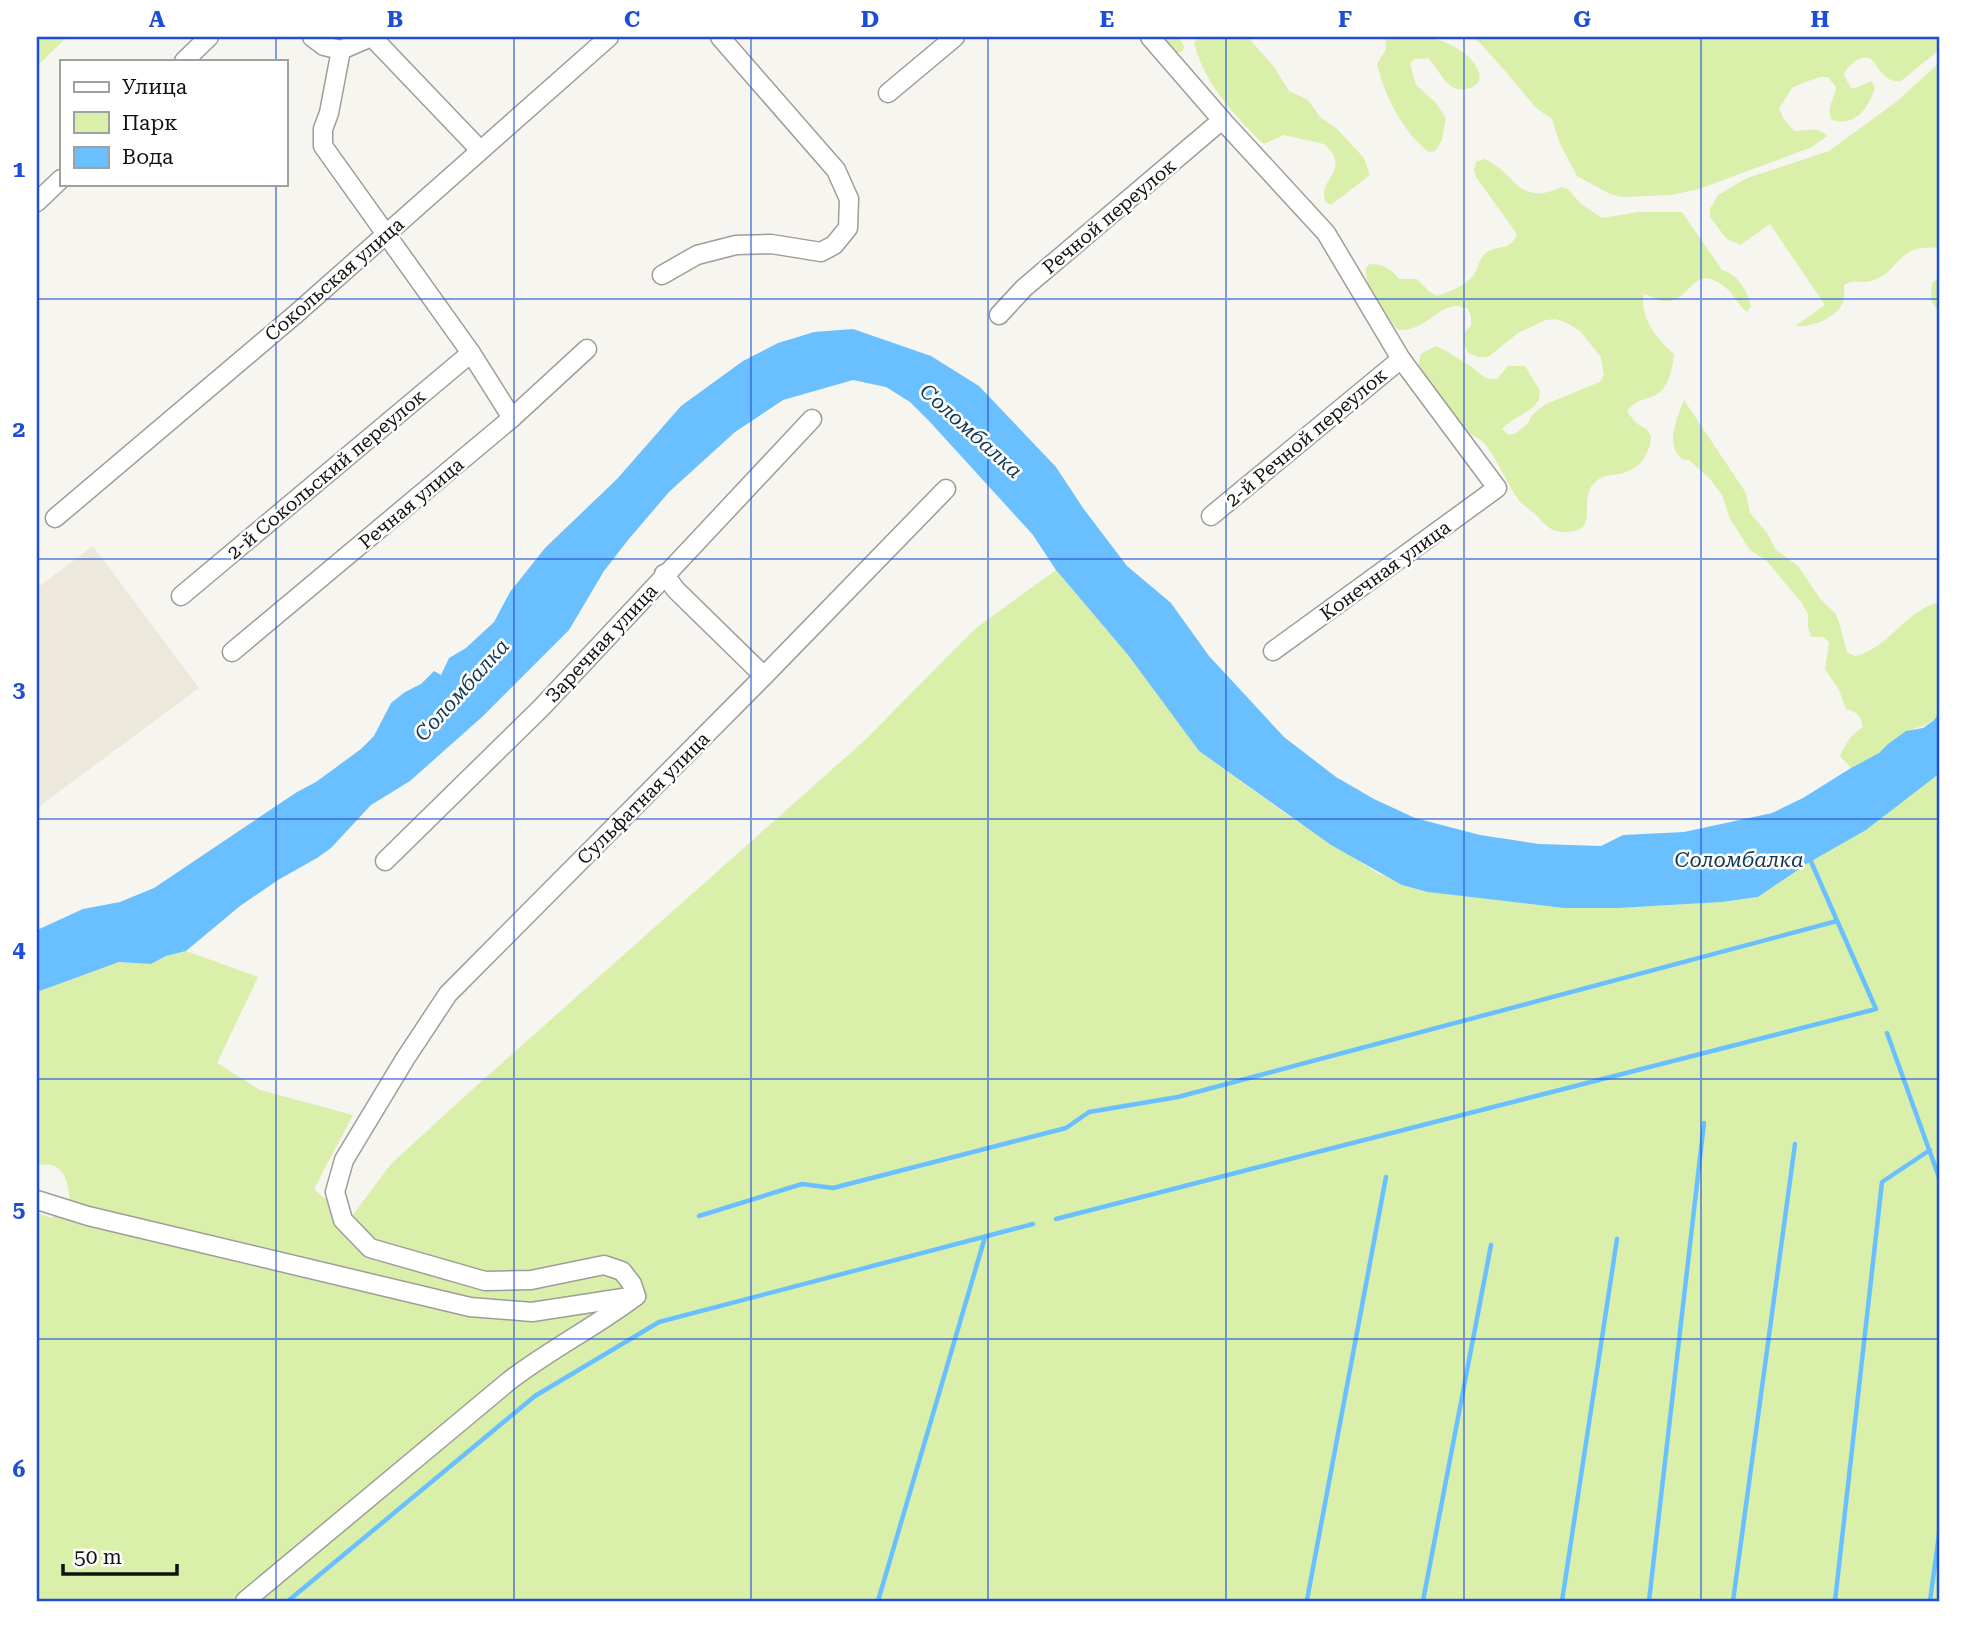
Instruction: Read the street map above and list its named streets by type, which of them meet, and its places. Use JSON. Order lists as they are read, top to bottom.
{
  "streets": {
    "street": [
      "Речной переулок",
      "Сокольская улица",
      "2-й Речной переулок",
      "2-й Сокольский переулок",
      "Речная улица",
      "Конечная улица",
      "Заречная улица",
      "Сульфатная улица"
    ]
  },
  "crossings": [
    ["2-й Речной переулок", "Конечная улица"]
  ],
  "water": ["Соломбалка"],
  "legend": ["Улица", "Парк", "Вода"],
  "scale_bar": "50 m",
  "grid": {
    "columns": [
      "A",
      "B",
      "C",
      "D",
      "E",
      "F",
      "G",
      "H"
    ],
    "rows": [
      "1",
      "2",
      "3",
      "4",
      "5",
      "6"
    ]
  }
}
